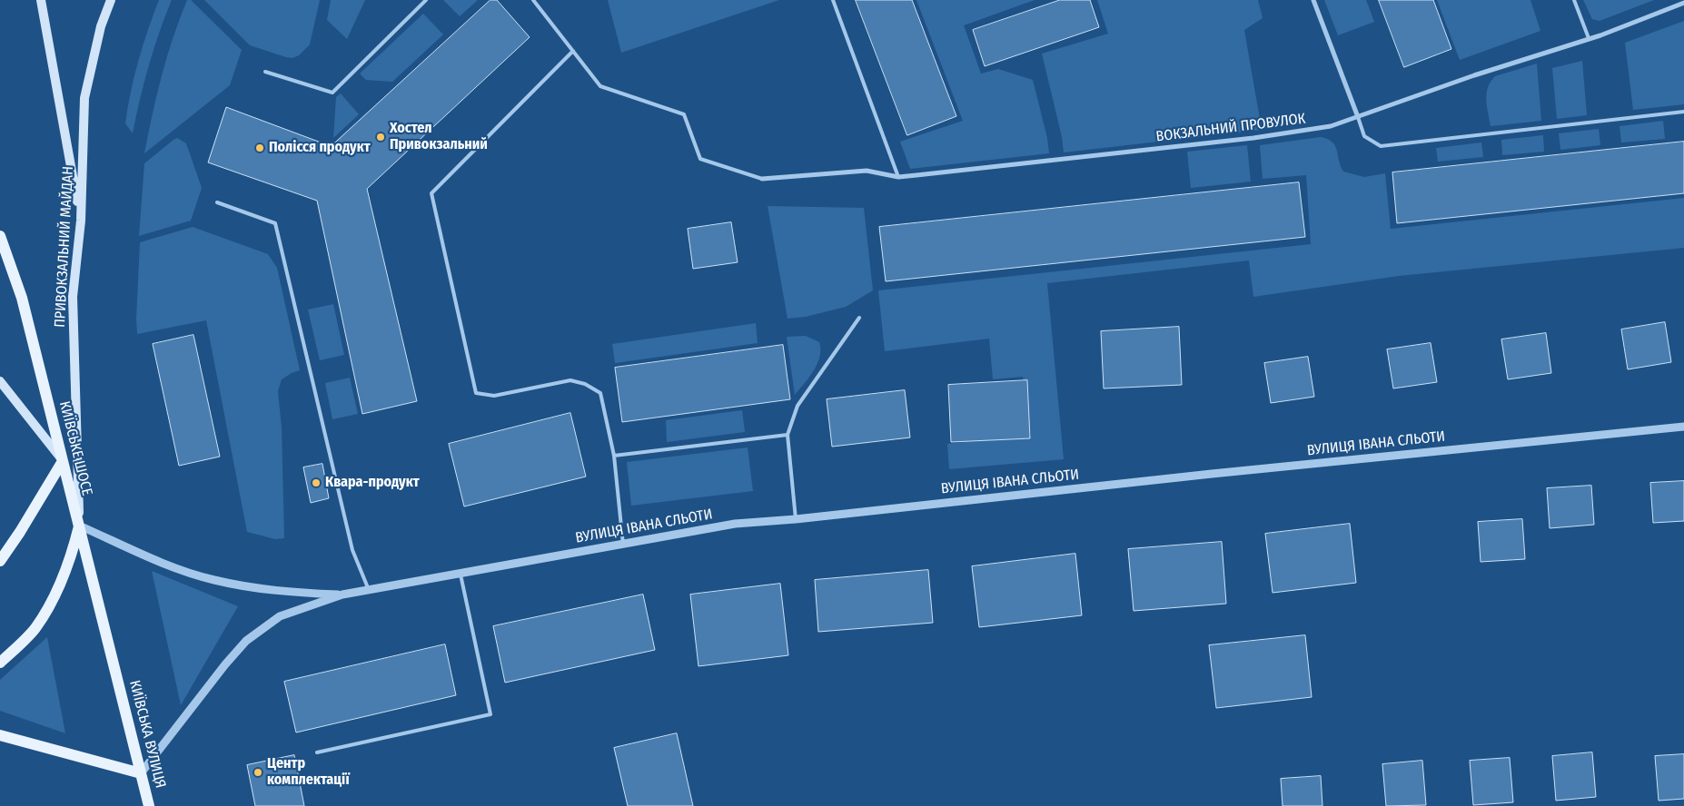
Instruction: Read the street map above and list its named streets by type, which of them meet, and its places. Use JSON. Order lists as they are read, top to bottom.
{
  "streets": {
    "main road": ["ПРИВОКЗАЛЬНИЙ МАЙДАН", "КИЇВСЬКЕ ШОСЕ", "КИЇВСЬКА ВУЛИЦЯ"],
    "street": ["ВОКЗАЛЬНИЙ ПРОВУЛОК", "ВУЛИЦЯ ІВАНА СЛЬОТИ"]
  },
  "crossings": [
    ["ПРИВОКЗАЛЬНИЙ МАЙДАН", "ВУЛИЦЯ ІВАНА СЛЬОТИ"],
    ["ПРИВОКЗАЛЬНИЙ МАЙДАН", "КИЇВСЬКЕ ШОСЕ"],
    ["ВУЛИЦЯ ІВАНА СЛЬОТИ", "КИЇВСЬКЕ ШОСЕ"],
    ["ВУЛИЦЯ ІВАНА СЛЬОТИ", "КИЇВСЬКА ВУЛИЦЯ"],
    ["КИЇВСЬКЕ ШОСЕ", "КИЇВСЬКА ВУЛИЦЯ"]
  ],
  "places": [
    "Хостел Привокзальний",
    "Полісся продукт",
    "Квара-продукт",
    "Центр комплектації"
  ]
}
